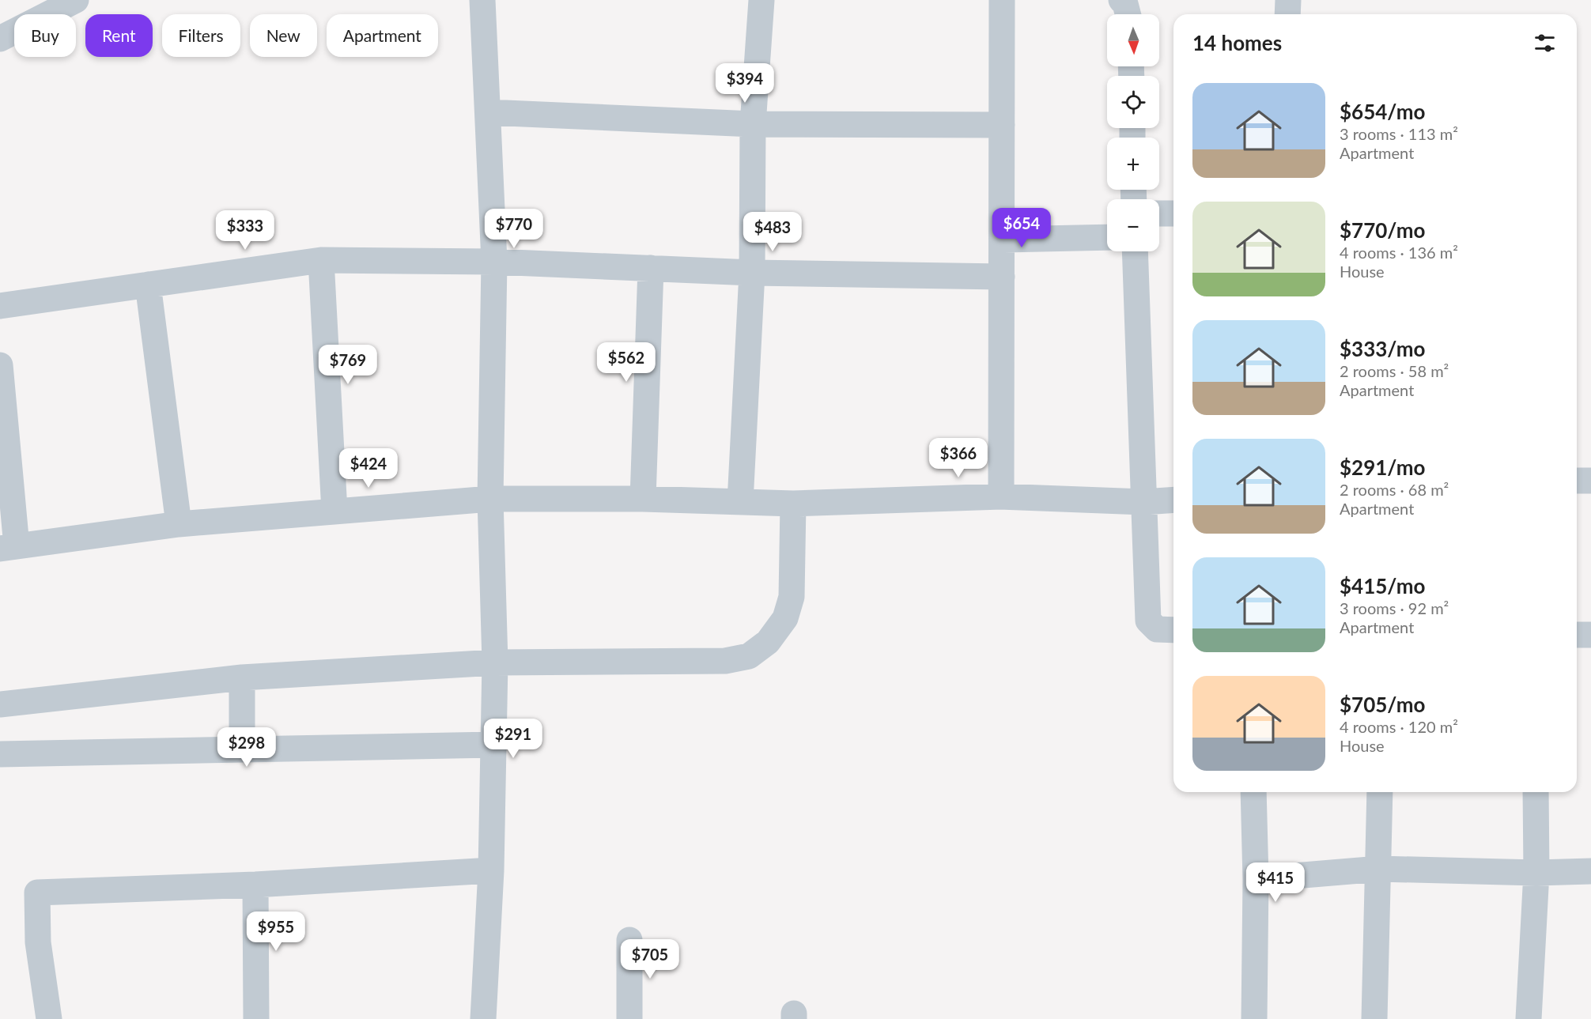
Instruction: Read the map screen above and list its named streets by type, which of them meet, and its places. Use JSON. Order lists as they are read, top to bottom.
{
  "north": "bottom",
  "page": {
    "map_buttons": ["+", "−"],
    "chip": [
      "Buy",
      "Rent",
      "Filters",
      "New",
      "Apartment"
    ],
    "heading": "14 homes",
    "price": [
      "$394",
      "$654",
      "$770",
      "$333",
      "$483",
      "$562",
      "$769",
      "$366",
      "$424",
      "$291",
      "$298",
      "$415",
      "$955",
      "$705"
    ],
    "list": [
      {
        "name": "$654/mo",
        "note": "3 rooms · 113 m² · Apartment"
      },
      {
        "name": "$770/mo",
        "note": "4 rooms · 136 m² · House"
      },
      {
        "name": "$333/mo",
        "note": "2 rooms · 58 m² · Apartment"
      },
      {
        "name": "$291/mo",
        "note": "2 rooms · 68 m² · Apartment"
      },
      {
        "name": "$415/mo",
        "note": "3 rooms · 92 m² · Apartment"
      },
      {
        "name": "$705/mo",
        "note": "4 rooms · 120 m² · House"
      }
    ]
  }
}
